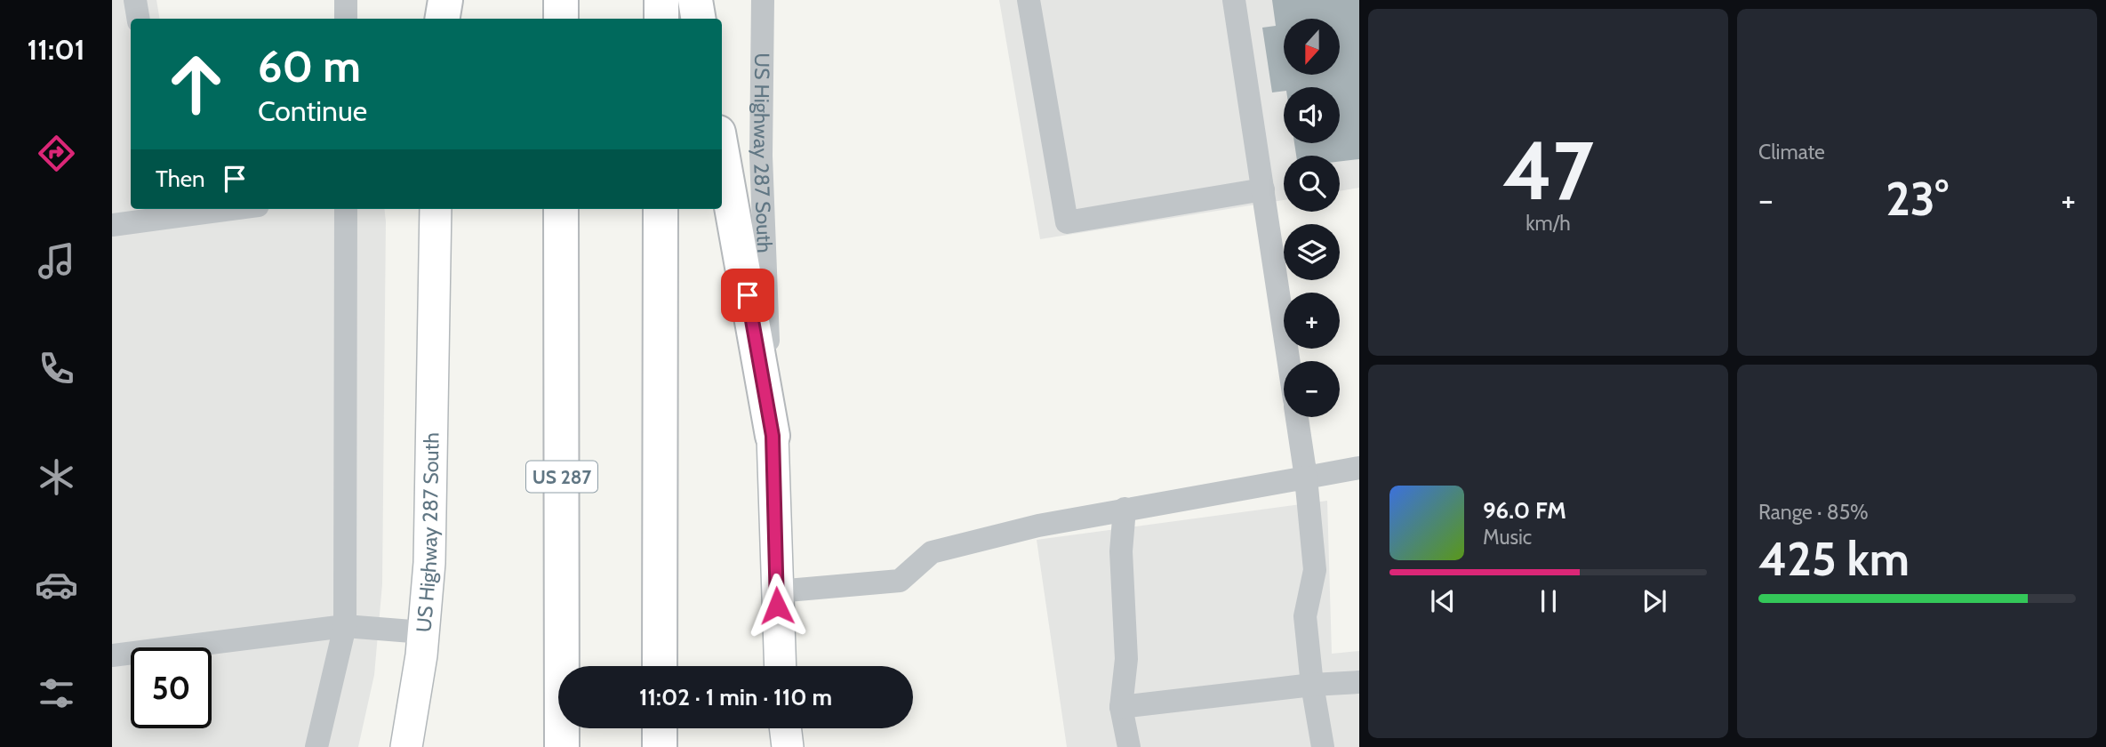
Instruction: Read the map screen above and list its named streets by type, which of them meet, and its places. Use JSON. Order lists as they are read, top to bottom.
{
  "streets": {
    "highway": ["US 287"],
    "main road": ["US Highway 287 South"]
  },
  "north": "bottom",
  "page": {
    "tabs": "11:01",
    "tile": [
      ["47", "km/h"],
      "Climate",
      ["Range · 85%", "425 km"]
    ],
    "map_buttons": ["+", "−"],
    "turn": ["60 m", "Continue"],
    "then": "Then",
    "heat": ["−", "23°", "+"],
    "song": ["96.0 FM", "Music"],
    "limit": "50",
    "trip": "11:02 · 1 min · 110 m"
  }
}
